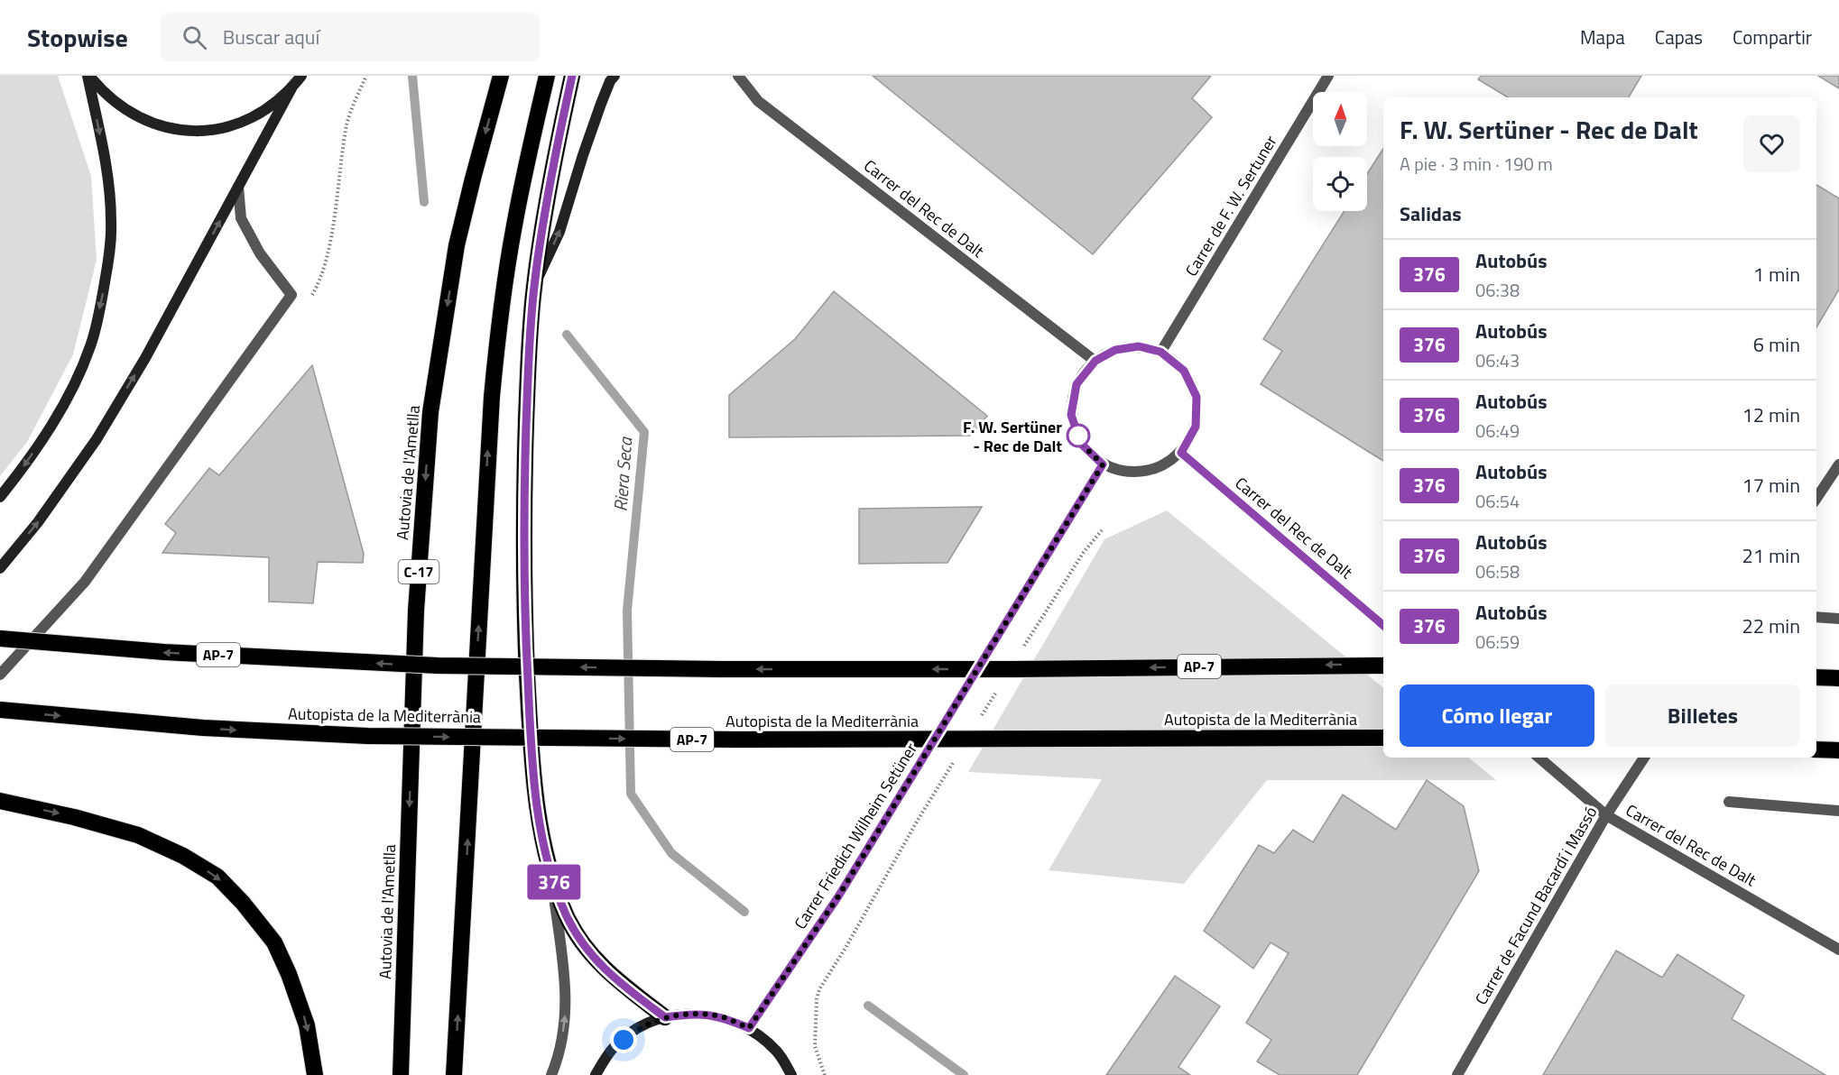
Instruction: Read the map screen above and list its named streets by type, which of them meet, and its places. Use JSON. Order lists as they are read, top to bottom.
{
  "streets": {
    "highway": [
      "Autovia de l'Ametlla",
      "C-17",
      "AP-7",
      "Autopista de la Mediterrània"
    ],
    "street": [
      "Carrer de F. W. Sertuner",
      "Carrer del Rec de Dalt",
      "Carrer Friedich Wilheim Setüner",
      "Carrer de Facund Bacardí i Massó"
    ]
  },
  "crossings": [
    ["Carrer de F. W. Sertuner", "Carrer del Rec de Dalt"],
    ["Carrer de F. W. Sertuner", "Carrer Friedich Wilheim Setüner"],
    ["Carrer del Rec de Dalt", "Carrer Friedich Wilheim Setüner"],
    ["Carrer del Rec de Dalt", "Carrer de Facund Bacardí i Massó"]
  ],
  "water": ["Riera Seca"],
  "places": ["F. W. Sertüner - Rec de Dalt"],
  "lines": ["bus line 376"],
  "north": "top",
  "page": {
    "header": "Stopwise",
    "search": "Buscar aquí",
    "nav": ["Mapa", "Capas", "Compartir"],
    "on_map": "376",
    "heading": [
      ["F. W. Sertüner - Rec de Dalt", "A pie · 3 min · 190 m"],
      "Salidas"
    ],
    "list": [
      {
        "mark": "376",
        "name": "Autobús",
        "note": "06:38",
        "value": "1 min"
      },
      {
        "mark": "376",
        "name": "Autobús",
        "note": "06:43",
        "value": "6 min"
      },
      {
        "mark": "376",
        "name": "Autobús",
        "note": "06:49",
        "value": "12 min"
      },
      {
        "mark": "376",
        "name": "Autobús",
        "note": "06:54",
        "value": "17 min"
      },
      {
        "mark": "376",
        "name": "Autobús",
        "note": "06:58",
        "value": "21 min"
      },
      {
        "mark": "376",
        "name": "Autobús",
        "note": "06:59",
        "value": "22 min"
      }
    ],
    "buttons": ["Cómo llegar", "Billetes"]
  }
}
